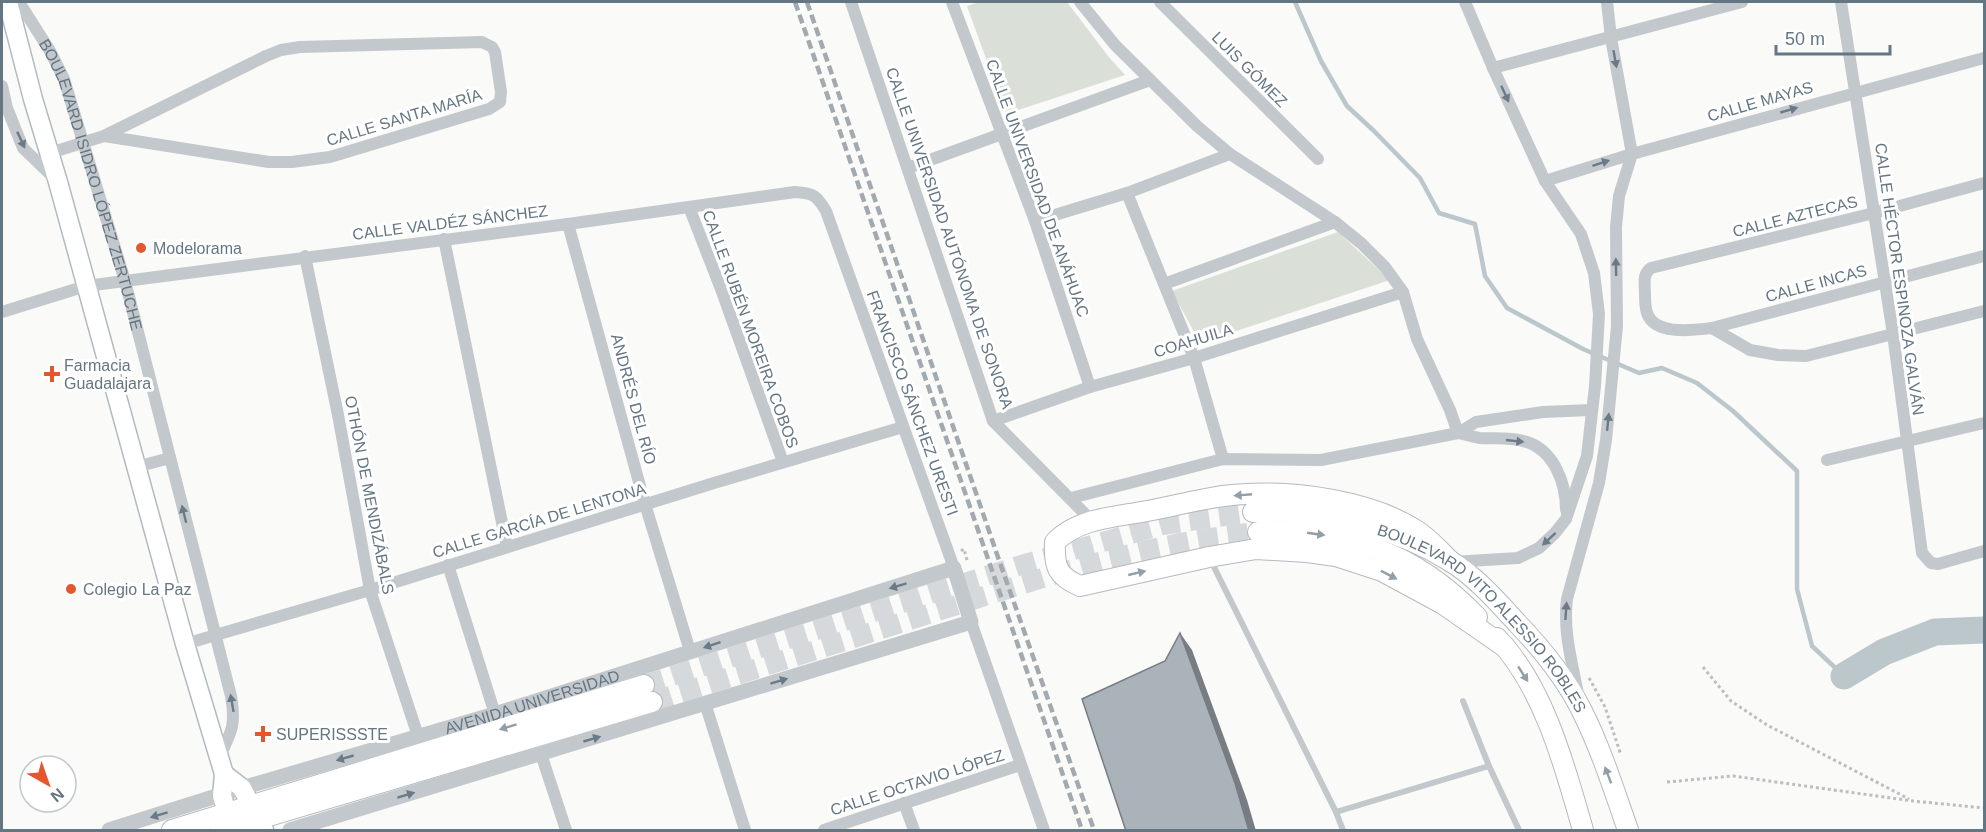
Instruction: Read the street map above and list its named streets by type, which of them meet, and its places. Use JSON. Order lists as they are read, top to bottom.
{
  "streets": {
    "main road": ["BOULEVARD ISIDRO LÓPEZ ZERTUCHE", "BOULEVARD VITO ALESSIO ROBLES", "AVENIDA UNIVERSIDAD"],
    "street": [
      "LUIS GÓMEZ",
      "CALLE MAYAS",
      "CALLE SANTA MARÍA",
      "CALLE UNIVERSIDAD DE ANÁHUAC",
      "CALLE AZTECAS",
      "CALLE VALDÉZ SÁNCHEZ",
      "CALLE UNIVERSIDAD AUTÓNOMA DE SONORA",
      "CALLE HÉCTOR ESPINOZA GALVÁN",
      "CALLE INCAS",
      "CALLE RUBÉN MOREIRA COBOS",
      "COAHUILA",
      "ANDRÉS DEL RÍO",
      "FRANCISCO SÁNCHEZ URESTI",
      "OTHÓN DE MENDIZÁBALS",
      "CALLE GARCÍA DE LENTONA",
      "CALLE OCTAVIO LÓPEZ"
    ]
  },
  "crossings": [
    ["CALLE MAYAS", "CALLE HÉCTOR ESPINOZA GALVÁN"],
    ["CALLE SANTA MARÍA", "BOULEVARD ISIDRO LÓPEZ ZERTUCHE"],
    ["BOULEVARD ISIDRO LÓPEZ ZERTUCHE", "CALLE VALDÉZ SÁNCHEZ"],
    ["BOULEVARD ISIDRO LÓPEZ ZERTUCHE", "CALLE GARCÍA DE LENTONA"],
    ["BOULEVARD ISIDRO LÓPEZ ZERTUCHE", "AVENIDA UNIVERSIDAD"],
    ["CALLE UNIVERSIDAD DE ANÁHUAC", "COAHUILA"],
    ["CALLE AZTECAS", "CALLE HÉCTOR ESPINOZA GALVÁN"],
    ["CALLE AZTECAS", "CALLE INCAS"],
    ["CALLE VALDÉZ SÁNCHEZ", "CALLE RUBÉN MOREIRA COBOS"],
    ["CALLE VALDÉZ SÁNCHEZ", "ANDRÉS DEL RÍO"],
    ["CALLE VALDÉZ SÁNCHEZ", "FRANCISCO SÁNCHEZ URESTI"],
    ["CALLE VALDÉZ SÁNCHEZ", "OTHÓN DE MENDIZÁBALS"],
    ["CALLE UNIVERSIDAD AUTÓNOMA DE SONORA", "COAHUILA"],
    ["CALLE HÉCTOR ESPINOZA GALVÁN", "CALLE INCAS"],
    ["CALLE RUBÉN MOREIRA COBOS", "CALLE GARCÍA DE LENTONA"],
    ["ANDRÉS DEL RÍO", "CALLE GARCÍA DE LENTONA"],
    ["ANDRÉS DEL RÍO", "AVENIDA UNIVERSIDAD"],
    ["FRANCISCO SÁNCHEZ URESTI", "CALLE GARCÍA DE LENTONA"],
    ["FRANCISCO SÁNCHEZ URESTI", "AVENIDA UNIVERSIDAD"],
    ["OTHÓN DE MENDIZÁBALS", "CALLE GARCÍA DE LENTONA"],
    ["OTHÓN DE MENDIZÁBALS", "AVENIDA UNIVERSIDAD"]
  ],
  "one_way": ["CALLE MAYAS"],
  "places": {
    "other": ["Modelorama", "Colegio La Paz"],
    "health": ["Farmacia Guadalajara", "SUPERISSSTE"]
  },
  "scale_bar": "50 m",
  "north": "bottom right"
}
